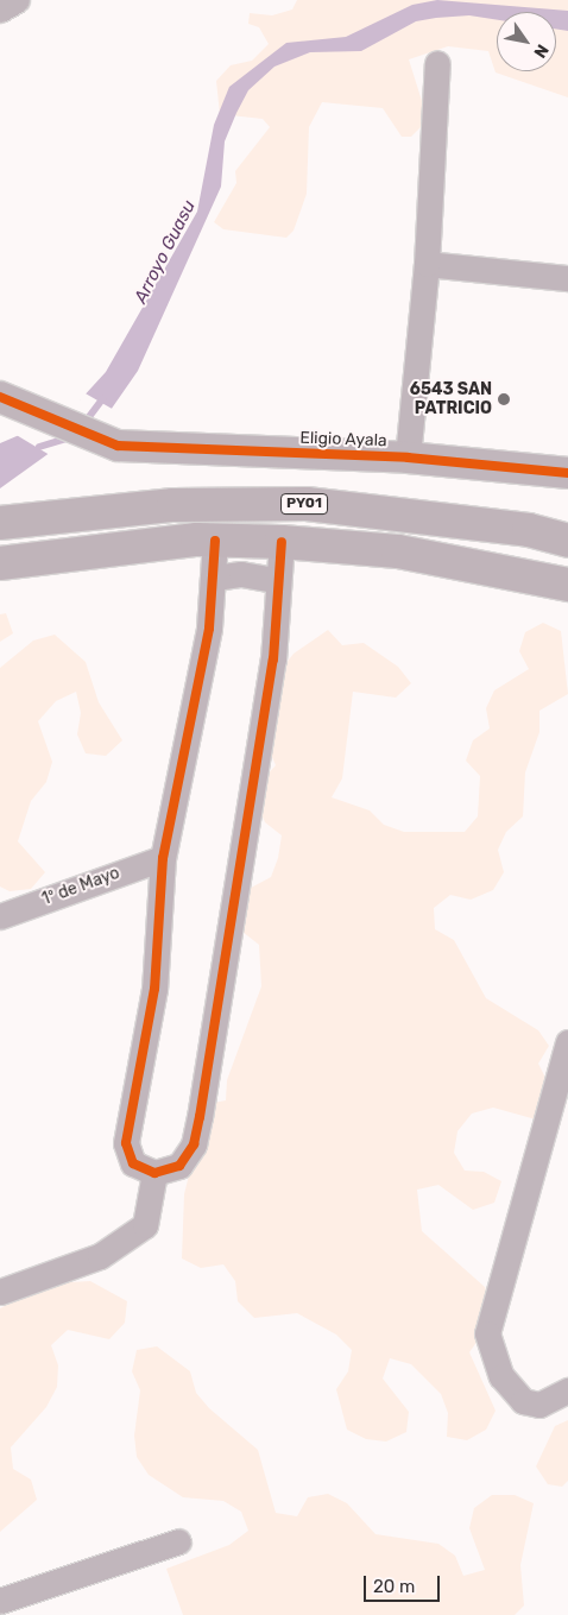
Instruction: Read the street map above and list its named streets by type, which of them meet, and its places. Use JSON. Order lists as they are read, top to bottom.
{
  "streets": {
    "highway": ["PY01"],
    "street": ["Eligio Ayala", "1º de Mayo"]
  },
  "water": ["Arroyo Guasu"],
  "places": ["6543 SAN PATRICIO"],
  "scale_bar": "20 m",
  "north": "bottom right"
}
